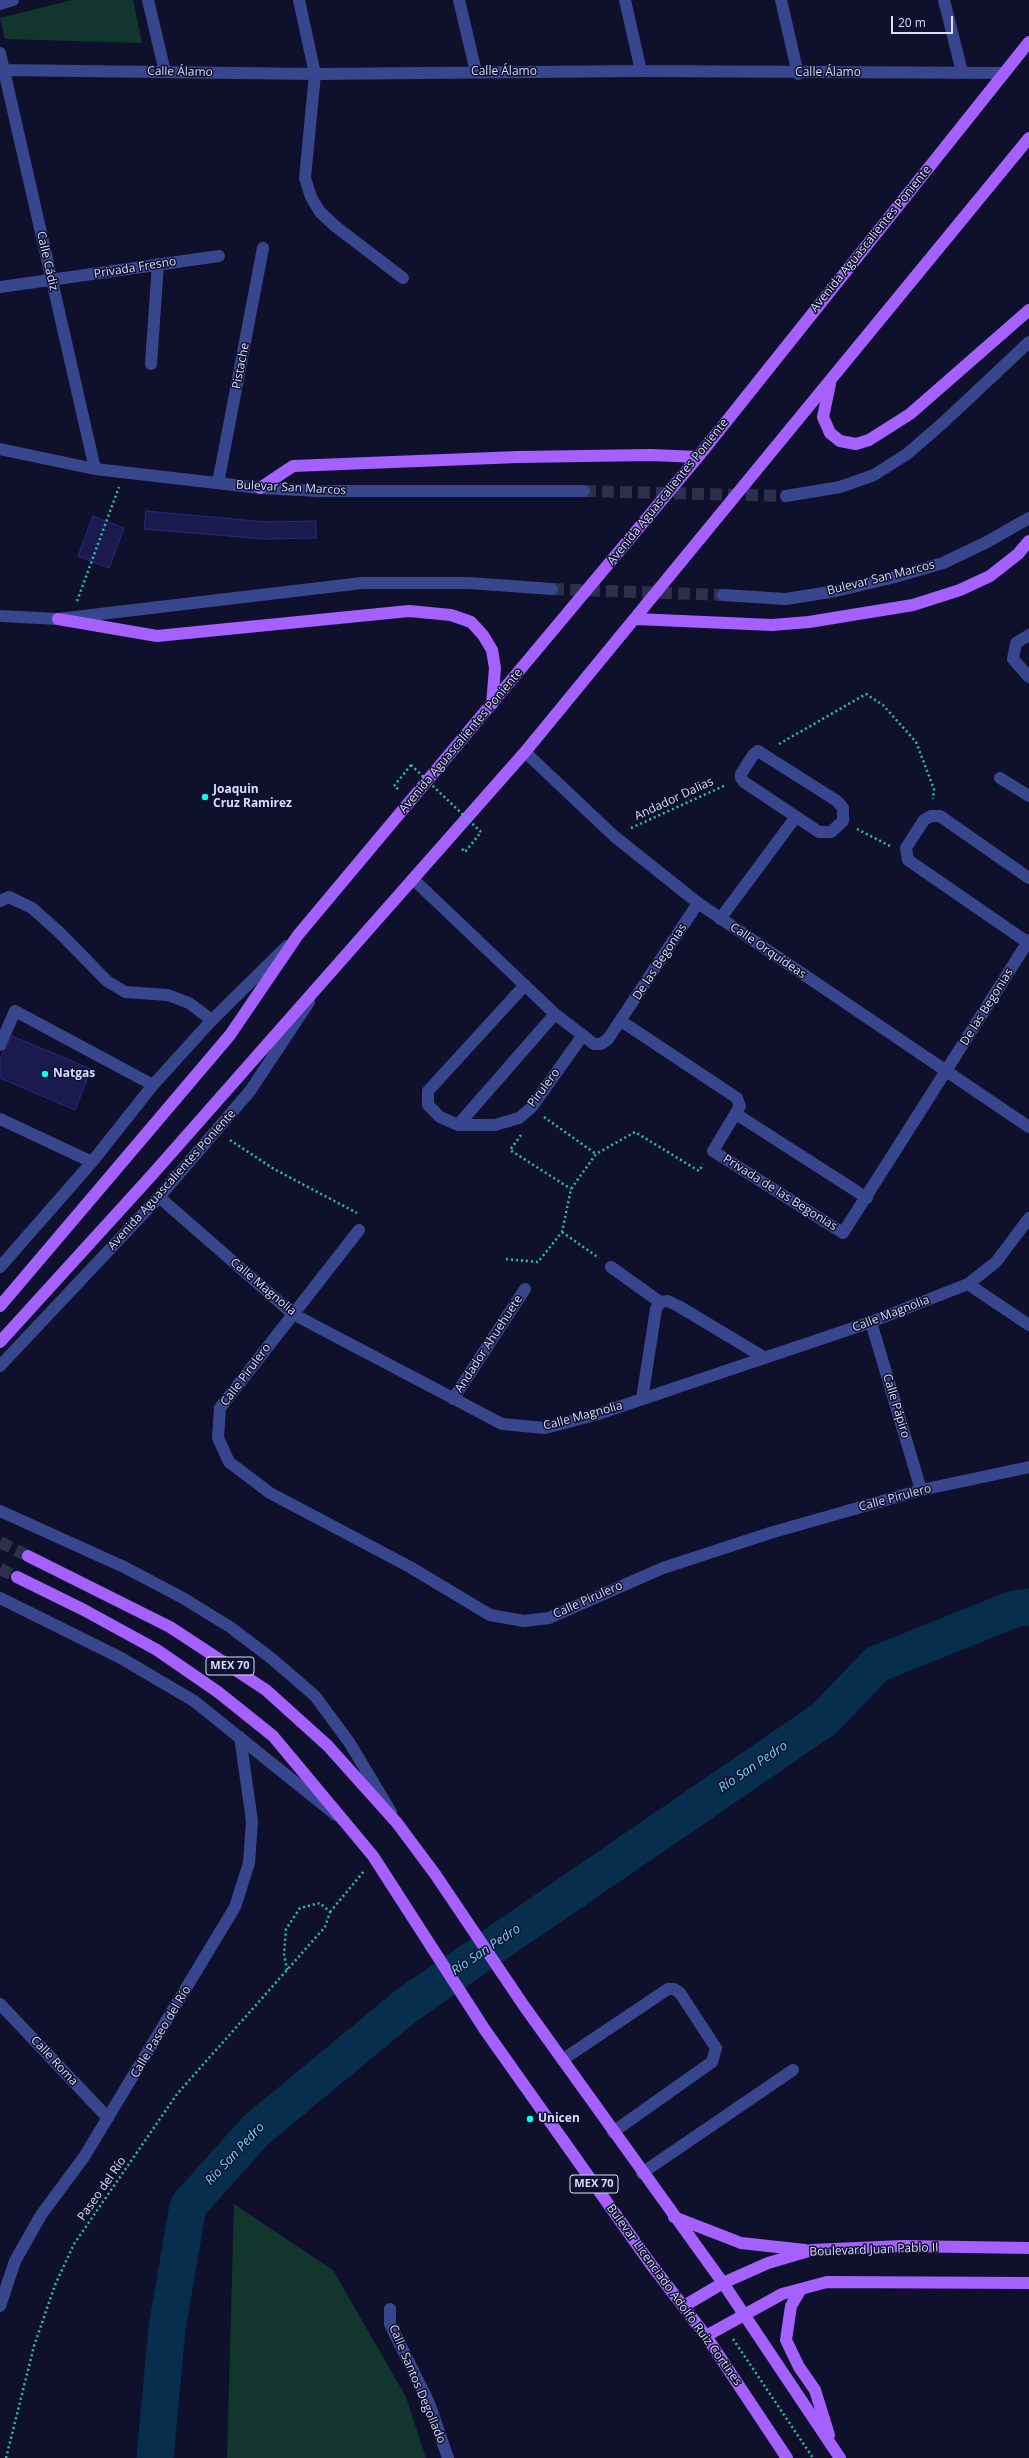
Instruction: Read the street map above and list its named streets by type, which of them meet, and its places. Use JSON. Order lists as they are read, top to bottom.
{
  "streets": {
    "main road": [
      "Avenida Aguascalientes Poniente",
      "MEX 70",
      "Boulevard Juan Pablo II",
      "Bulevar Licenciado Adolfo Ruiz Cortines"
    ],
    "street": [
      "Calle Álamo",
      "Calle Cádiz",
      "Privada Fresno",
      "Pistache",
      "Bulevar San Marcos",
      "Calle Orquídeas",
      "De las Begonias",
      "Pirulero",
      "Privada de las Begonias",
      "Calle Magnolia",
      "Andador Ahuehuete",
      "Calle Pirulero",
      "Calle Pápiro",
      "Calle Paseo del Río",
      "Calle Roma",
      "Calle Santos Degollado"
    ],
    "path": ["Andador Dalias", "Paseo del Río"]
  },
  "crossings": [
    ["Calle Álamo", "Avenida Aguascalientes Poniente"],
    ["Calle Álamo", "Calle Cádiz"],
    ["Avenida Aguascalientes Poniente", "Calle Orquídeas"],
    ["Avenida Aguascalientes Poniente", "Calle Magnolia"],
    ["Calle Cádiz", "Privada Fresno"],
    ["Calle Cádiz", "Bulevar San Marcos"],
    ["Pistache", "Bulevar San Marcos"],
    ["Andador Dalias", "Calle Orquídeas"],
    ["Calle Orquídeas", "De las Begonias"],
    ["Calle Orquídeas", "Privada de las Begonias"],
    ["De las Begonias", "Pirulero"],
    ["De las Begonias", "Privada de las Begonias"],
    ["Calle Magnolia", "Andador Ahuehuete"],
    ["Calle Magnolia", "Calle Pirulero"],
    ["Calle Magnolia", "Calle Pápiro"],
    ["Calle Pirulero", "Calle Pápiro"],
    ["MEX 70", "Calle Paseo del Río"],
    ["MEX 70", "Boulevard Juan Pablo II"],
    ["MEX 70", "Bulevar Licenciado Adolfo Ruiz Cortines"],
    ["Calle Paseo del Río", "Calle Roma"],
    ["Paseo del Río", "Bulevar Licenciado Adolfo Ruiz Cortines"],
    ["Boulevard Juan Pablo II", "Bulevar Licenciado Adolfo Ruiz Cortines"]
  ],
  "water": ["Río San Pedro"],
  "places": ["Joaquin Cruz Ramirez", "Natgas", "Unicen"],
  "scale_bar": "20 m"
}
